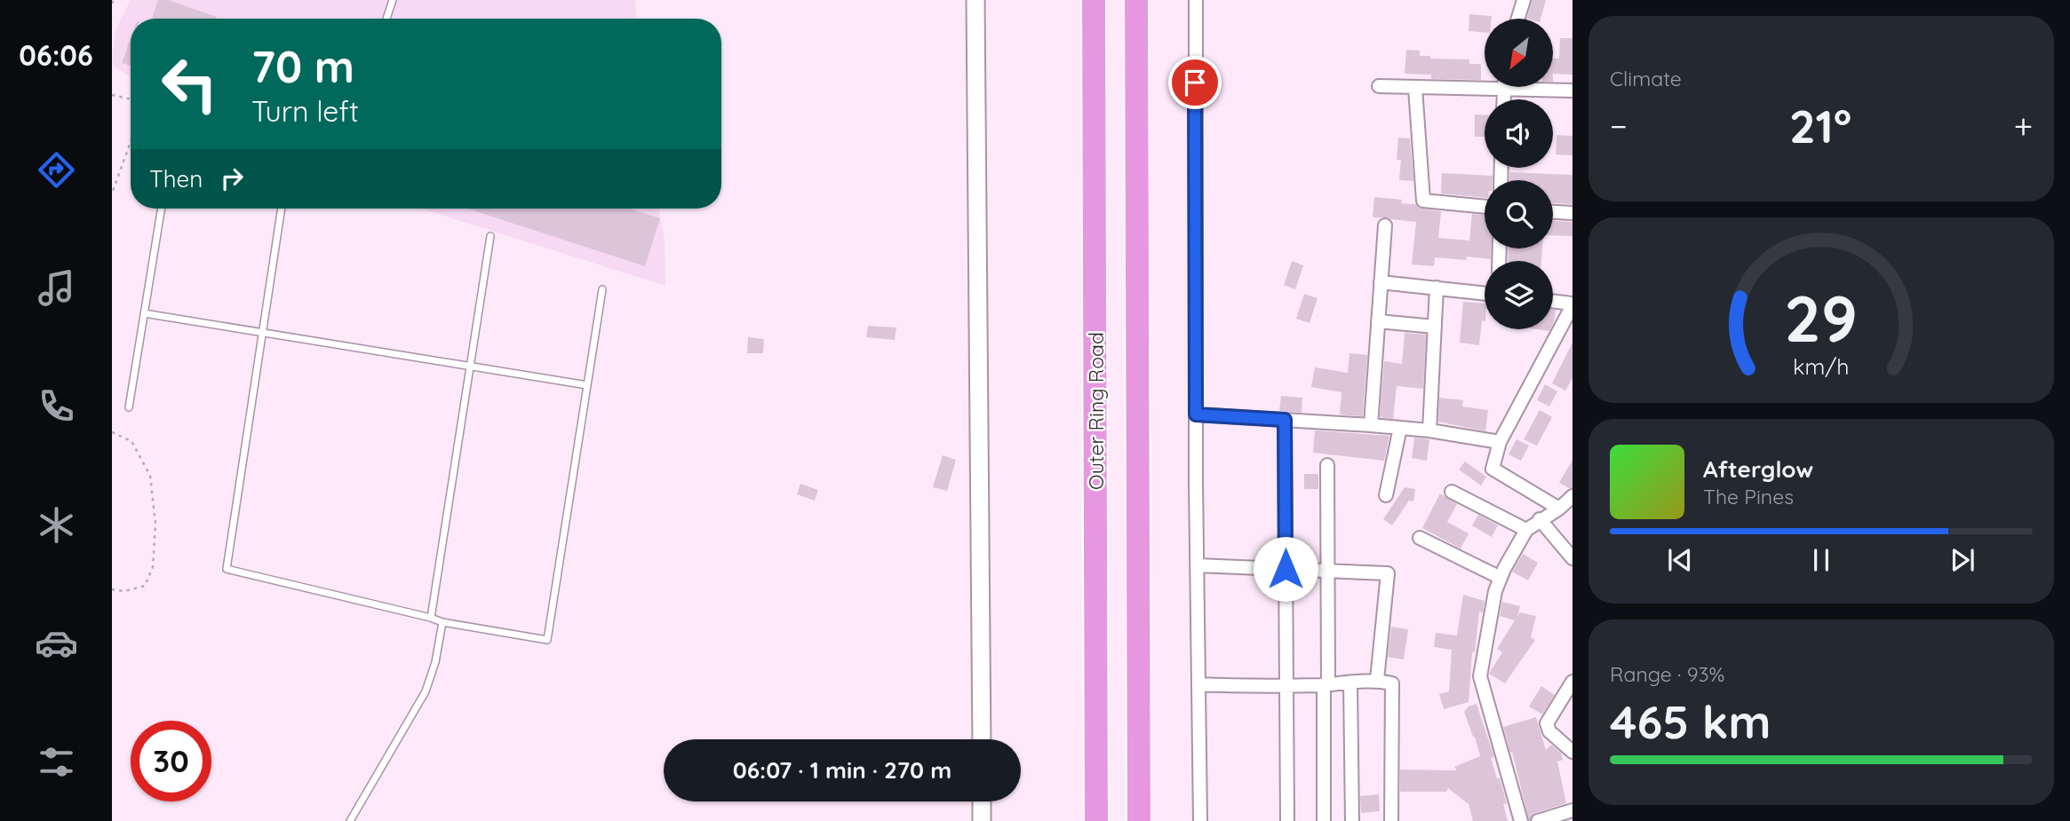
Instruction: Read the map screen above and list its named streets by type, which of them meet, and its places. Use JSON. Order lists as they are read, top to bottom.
{
  "streets": {
    "highway": ["Outer Ring Road"]
  },
  "north": "bottom left",
  "page": {
    "tabs": "06:06",
    "tile": [
      "Climate",
      ["Range · 93%", "465 km"]
    ],
    "turn": ["70 m", "Turn left"],
    "heat": ["−", "21°", "+"],
    "then": "Then",
    "song": ["Afterglow", "The Pines"],
    "limit": "30",
    "trip": "06:07 · 1 min · 270 m",
    "gauge": ["29", "km/h"]
  }
}
